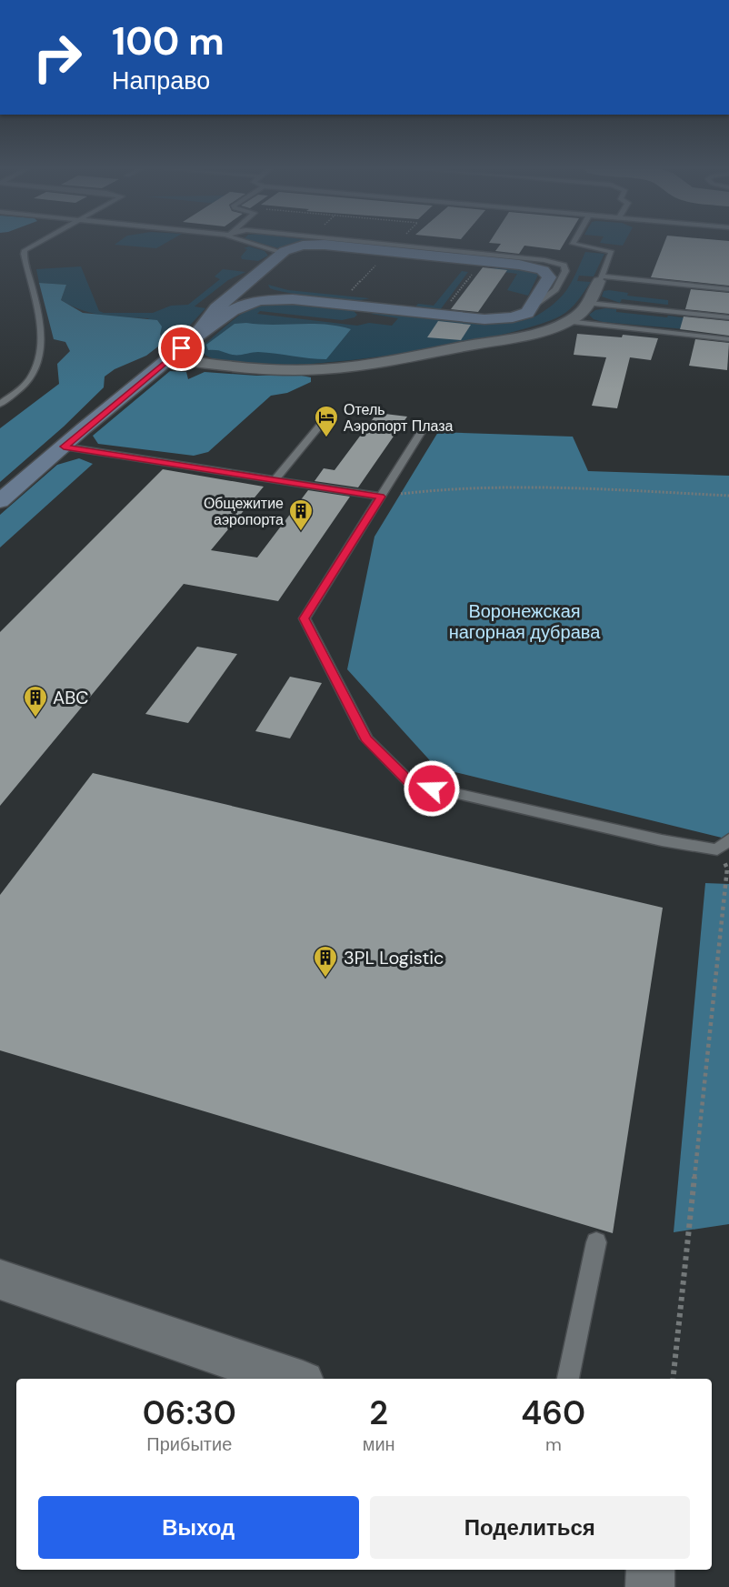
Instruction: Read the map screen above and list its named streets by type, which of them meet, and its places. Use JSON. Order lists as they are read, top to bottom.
{
  "parks": ["Воронежская нагорная дубрава"],
  "places": {
    "hotel": ["Отель Аэропорт Плаза"],
    "building": ["Общежитие аэропорта", "ABC", "3PL Logistic"]
  },
  "page": {
    "turn": ["100 m", "Направо"],
    "eta": [
      "06:30",
      "Прибытие",
      "2",
      "мин",
      "460",
      "m"
    ],
    "buttons": ["Выход", "Поделиться"]
  }
}
